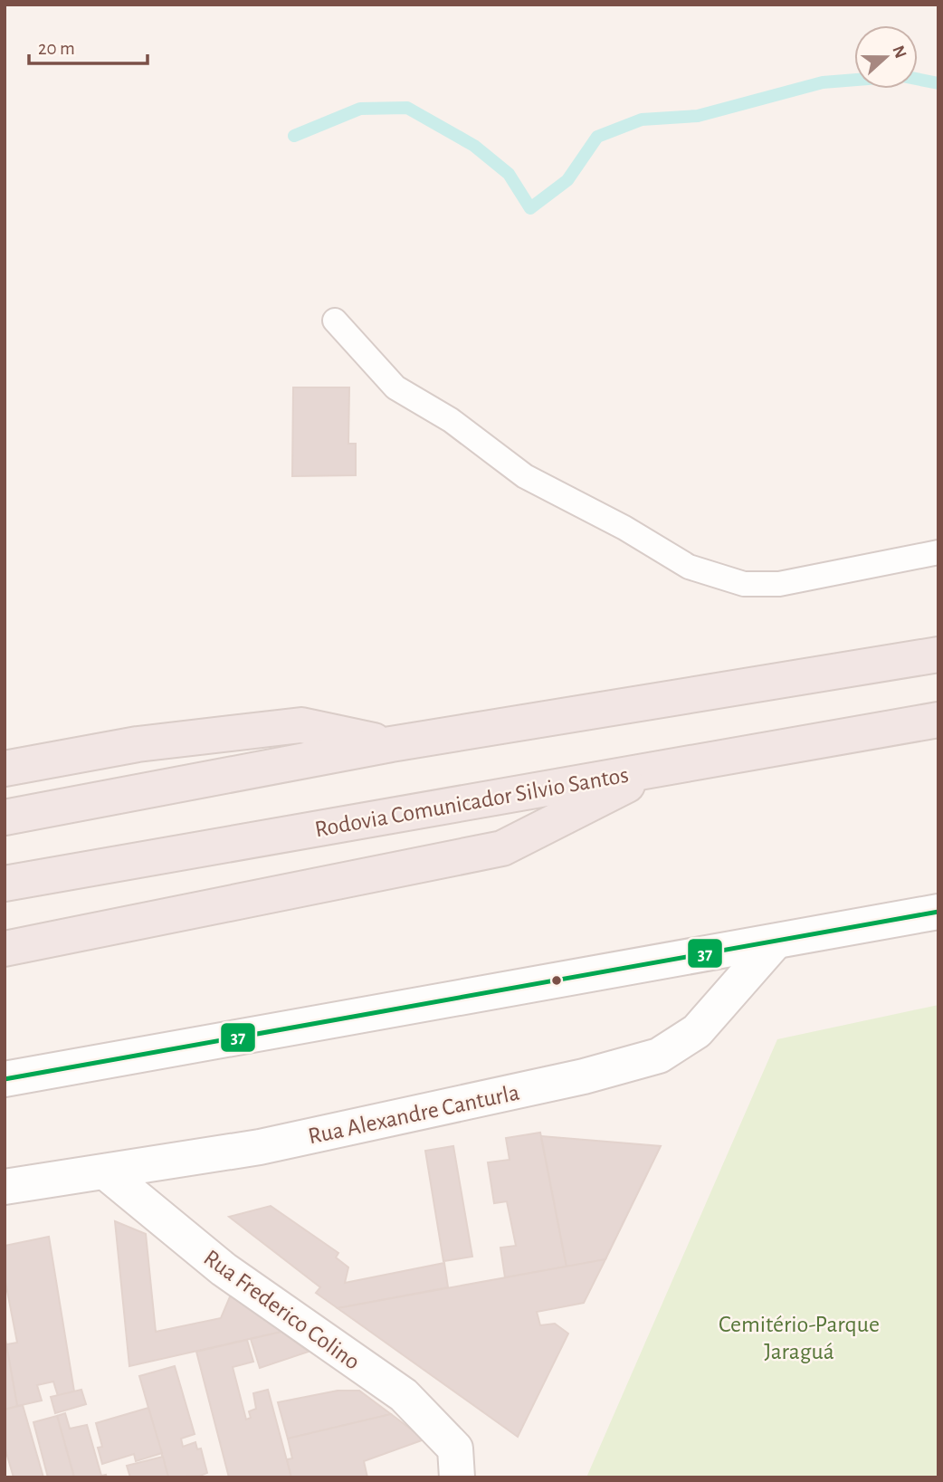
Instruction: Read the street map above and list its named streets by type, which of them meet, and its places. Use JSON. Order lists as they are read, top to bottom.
{
  "streets": {
    "highway": ["Rodovia Comunicador Silvio Santos"],
    "street": ["Rua Alexandre Canturla", "Rua Frederico Colino"]
  },
  "crossings": [
    ["Rua Alexandre Canturla", "Rua Frederico Colino"]
  ],
  "parks": ["Cemitério-Parque Jaraguá"],
  "lines": ["transit line 37"],
  "scale_bar": "20 m",
  "north": "right"
}
